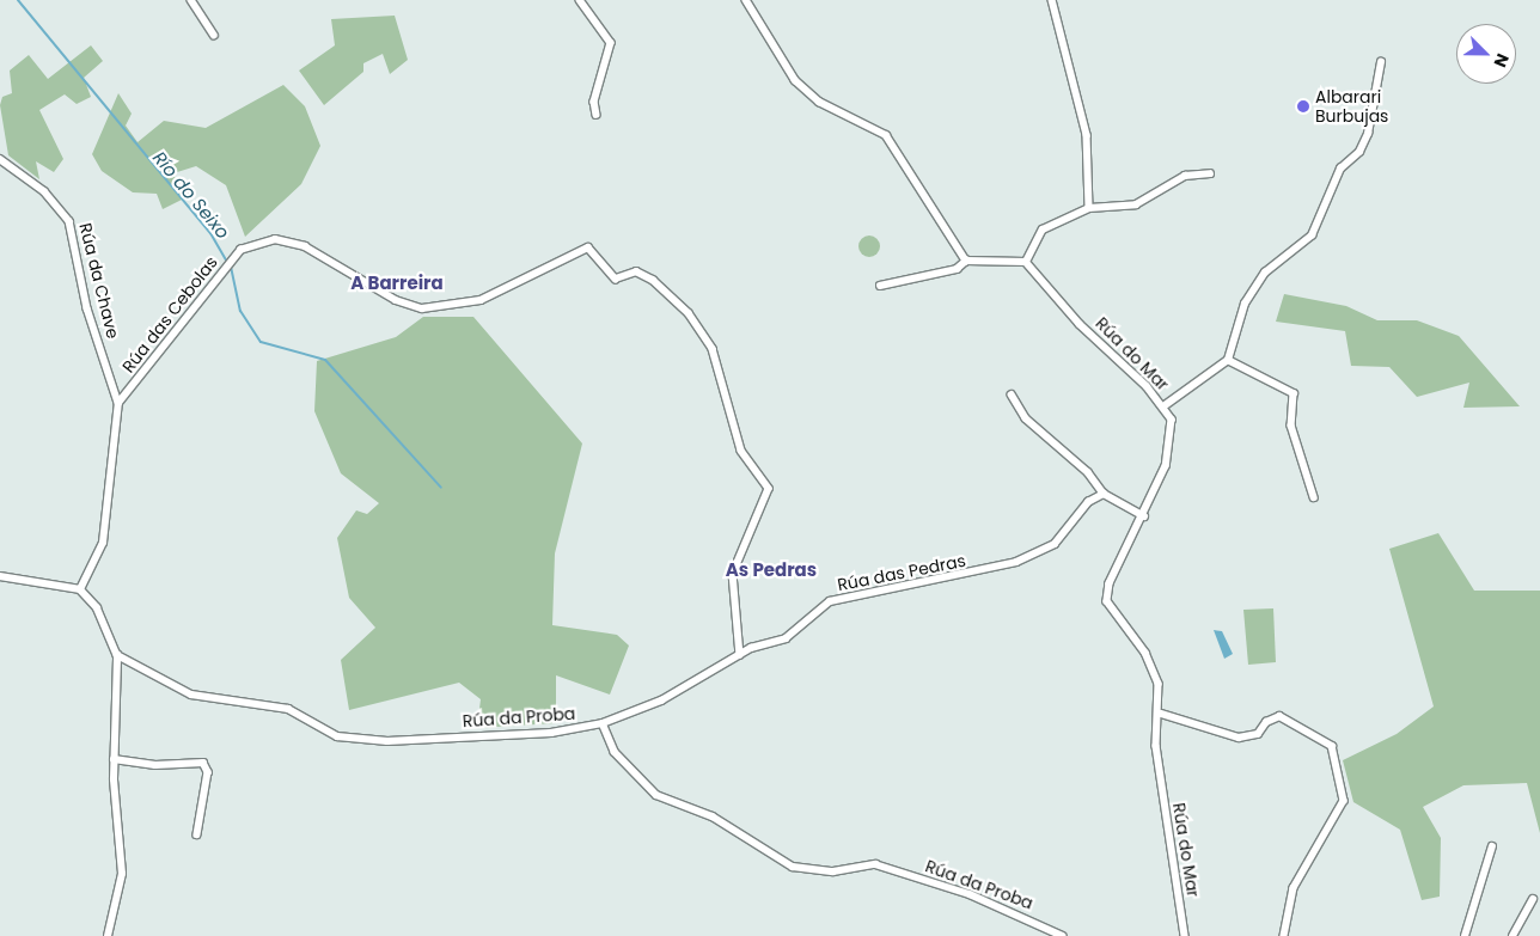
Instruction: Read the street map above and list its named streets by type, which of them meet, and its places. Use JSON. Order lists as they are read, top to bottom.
{
  "streets": {
    "street": [
      "Rúa da Chave",
      "Rúa das Cebolas",
      "Rúa do Mar",
      "Rúa das Pedras",
      "Rúa da Proba"
    ]
  },
  "crossings": [
    ["Rúa da Chave", "Rúa das Cebolas"],
    ["Rúa das Cebolas", "Rúa das Pedras"],
    ["Rúa das Pedras", "Rúa da Proba"]
  ],
  "districts": ["A Barreira", "As Pedras"],
  "water": ["Río do Seixo"],
  "places": ["Albarari Burbujas"],
  "north": "bottom right"
}
